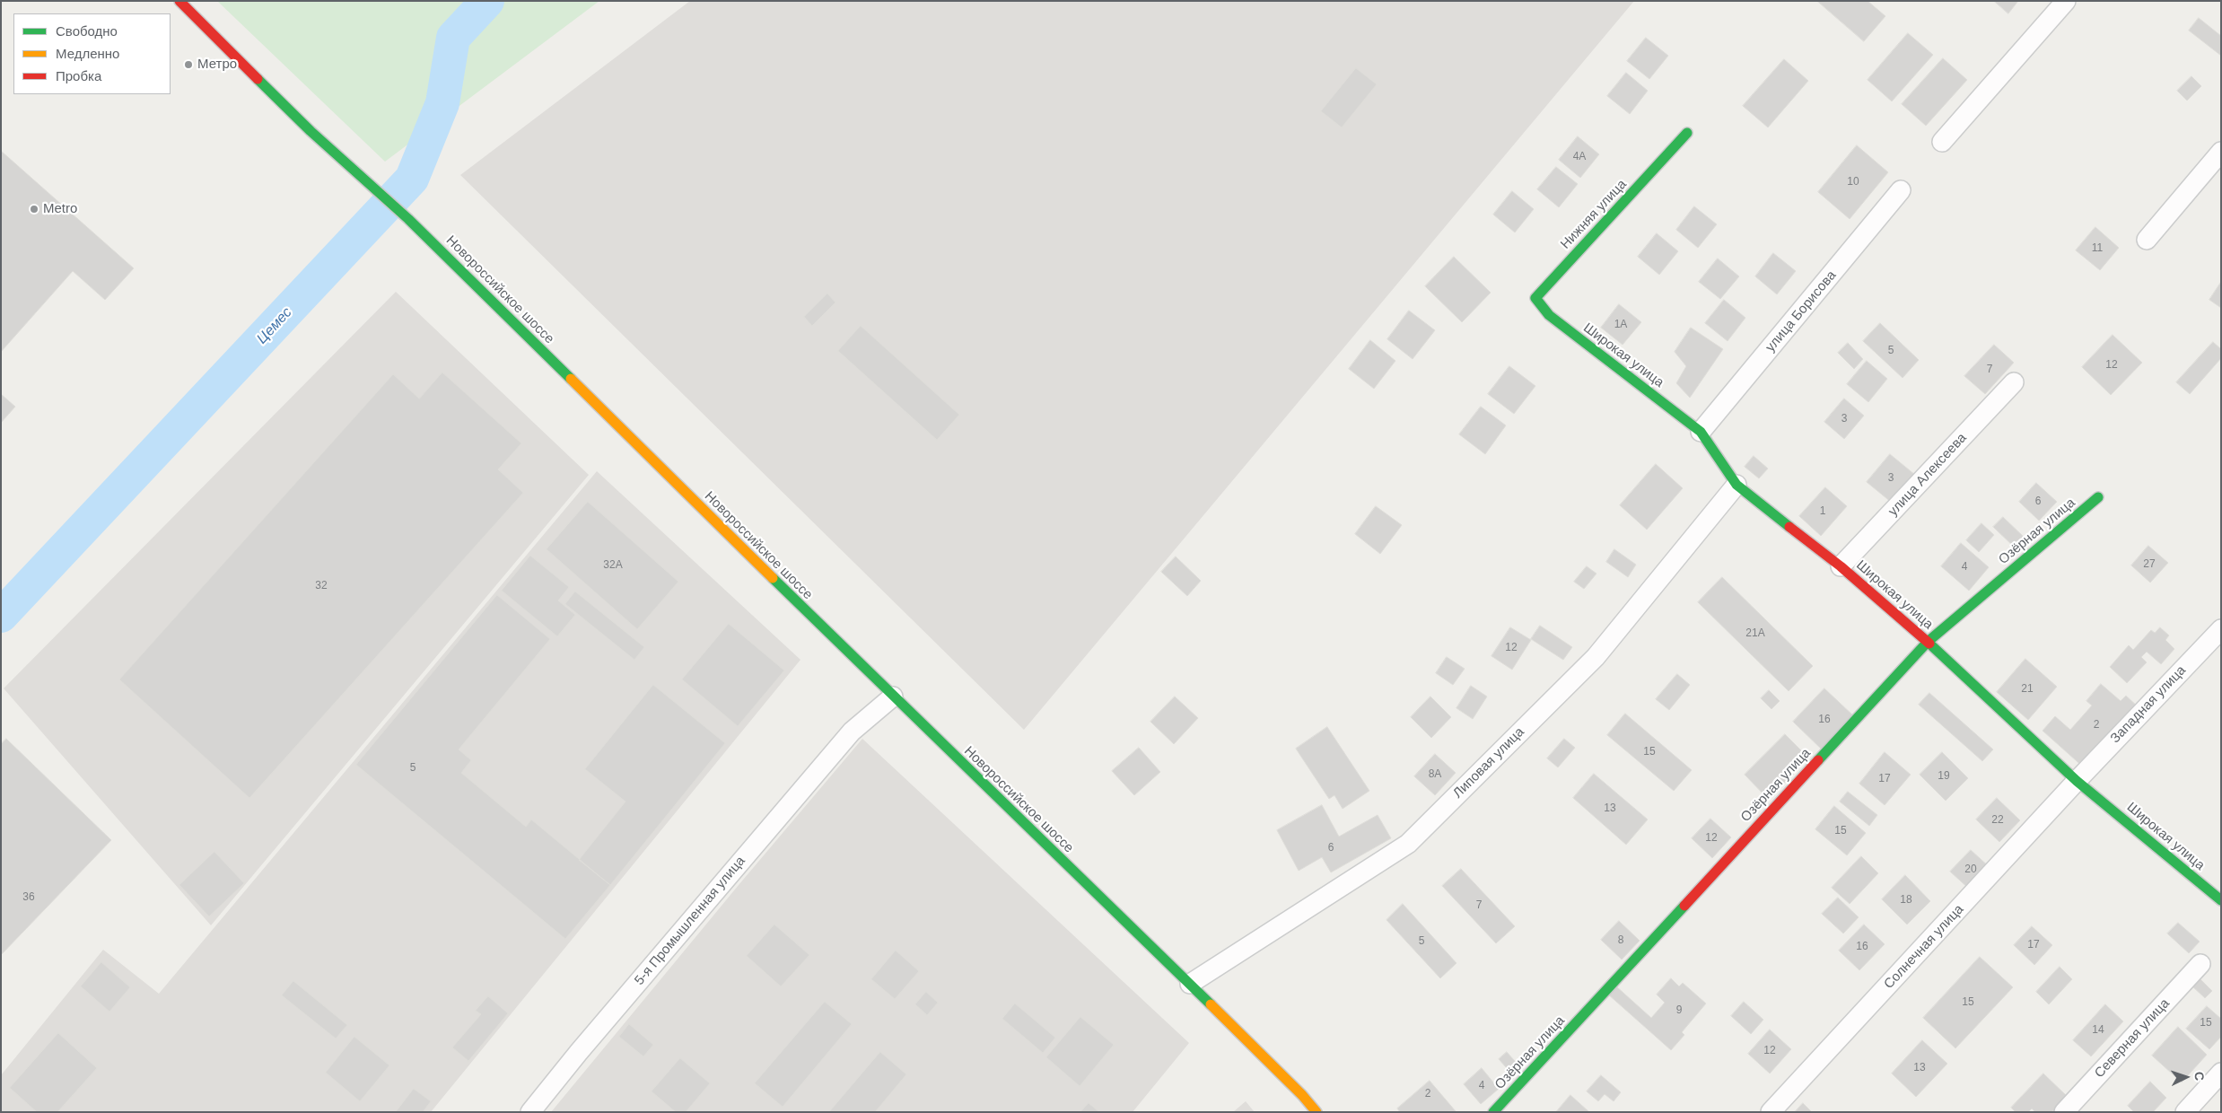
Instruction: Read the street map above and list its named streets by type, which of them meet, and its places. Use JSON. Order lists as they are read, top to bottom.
{
  "streets": {
    "street": [
      "Нижняя улица",
      "Новороссийское шоссе",
      "улица Борисова",
      "Широкая улица",
      "улица Алексеева",
      "Озёрная улица",
      "Западная улица",
      "Липовая улица",
      "5-я Промышленная улица",
      "Солнечная улица",
      "Северная улица"
    ]
  },
  "crossings": [
    ["Нижняя улица", "Широкая улица"],
    ["Новороссийское шоссе", "Липовая улица"],
    ["Новороссийское шоссе", "5-я Промышленная улица"],
    ["улица Борисова", "Широкая улица"],
    ["Широкая улица", "улица Алексеева"],
    ["Широкая улица", "Озёрная улица"],
    ["Широкая улица", "Западная улица"],
    ["Широкая улица", "Липовая улица"],
    ["Широкая улица", "Солнечная улица"],
    ["Западная улица", "Солнечная улица"]
  ],
  "water": ["Цемес"],
  "places": ["Метро", "Metro"],
  "house_numbers": [
    "4А",
    "10",
    "11",
    "1А",
    "5",
    "12",
    "7",
    "3",
    "3",
    "6",
    "1",
    "27",
    "32А",
    "4",
    "32",
    "21А",
    "12",
    "21",
    "16",
    "2",
    "15",
    "5",
    "8А",
    "19",
    "17",
    "13",
    "22",
    "15",
    "12",
    "6",
    "20",
    "36",
    "18",
    "7",
    "8",
    "5",
    "17",
    "16",
    "15",
    "9",
    "15",
    "14",
    "12",
    "13",
    "4",
    "2"
  ],
  "legend": ["Свободно", "Медленно", "Пробка"],
  "north": "right"
}
